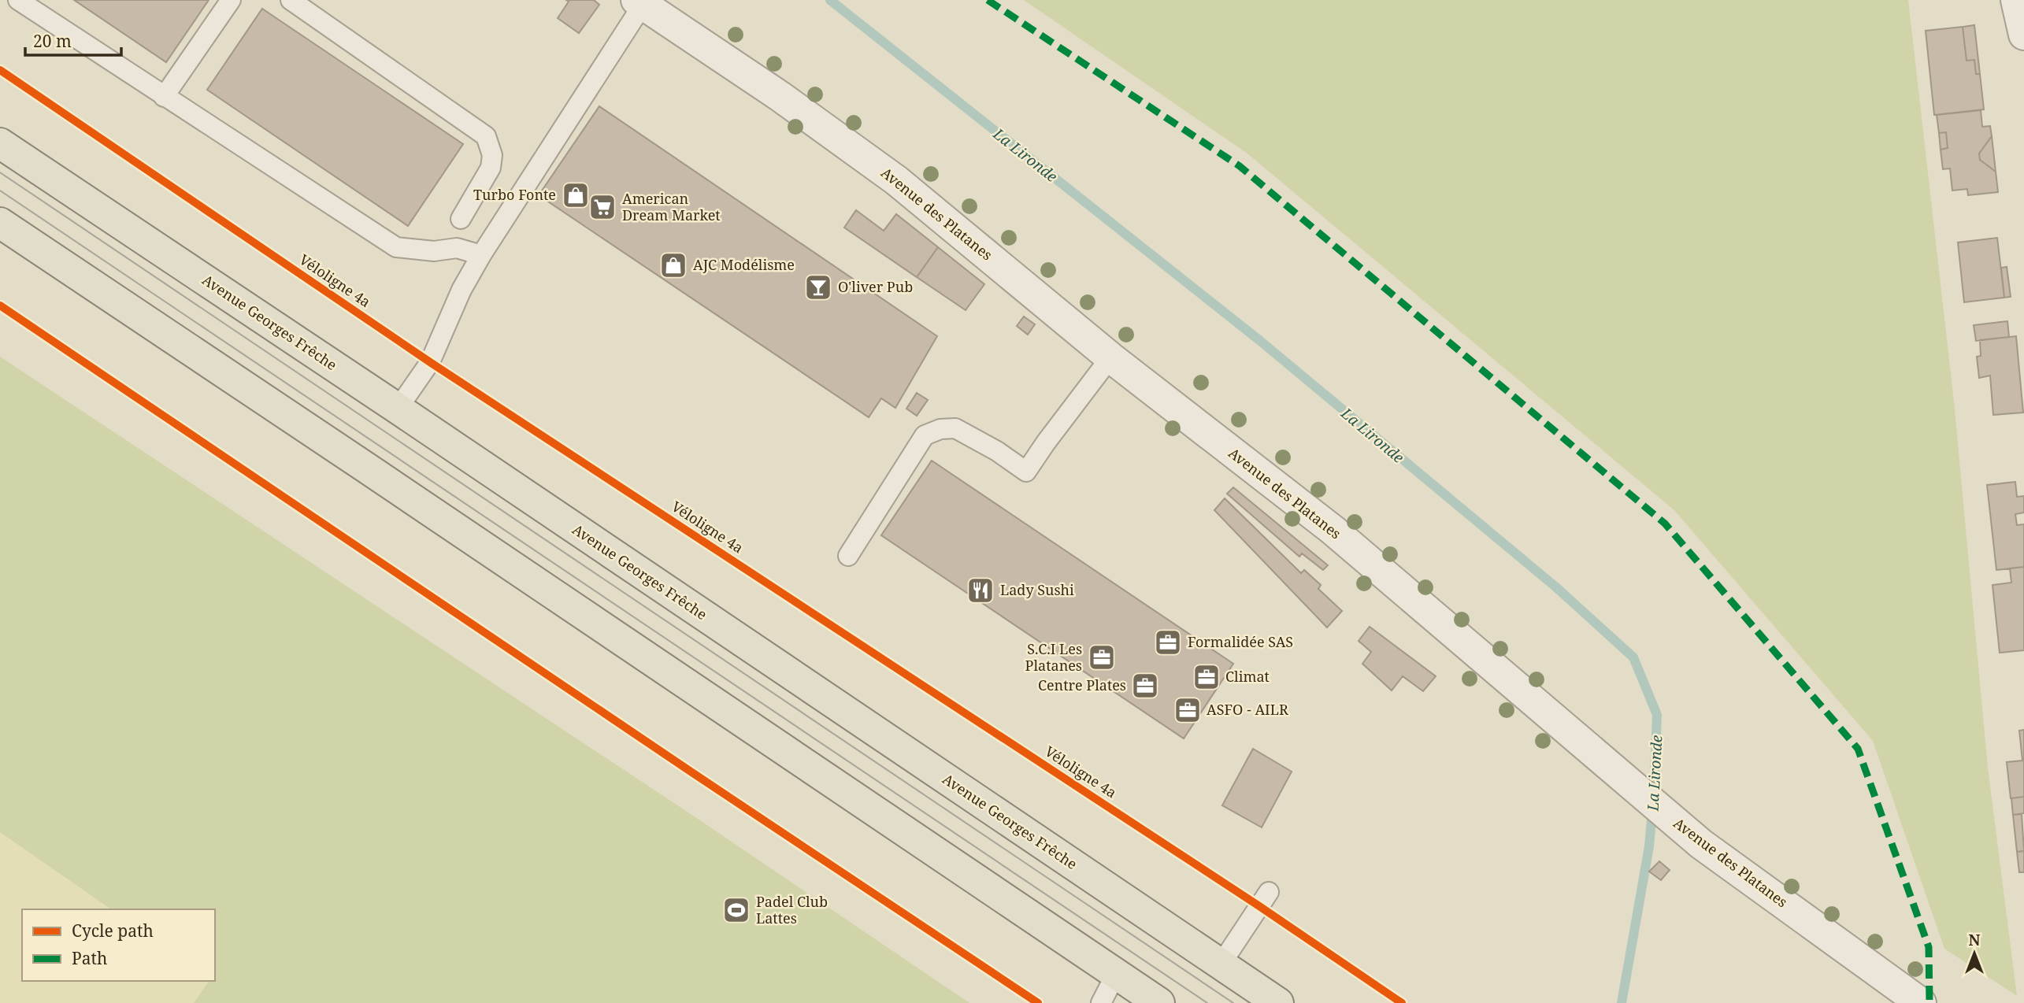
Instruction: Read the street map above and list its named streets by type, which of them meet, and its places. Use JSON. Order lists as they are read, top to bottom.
{
  "streets": {
    "main road": ["Avenue Georges Frêche"],
    "street": ["Avenue des Platanes"],
    "cycle path": ["Véloligne 4a"]
  },
  "water": ["La Lironde"],
  "places": {
    "shop": ["Turbo Fonte", "AJC Modélisme"],
    "supermarket": ["American Dream Market"],
    "bar": ["O'liver Pub"],
    "restaurant": ["Lady Sushi"],
    "office": [
      "Formalidée SAS",
      "S.C.I Les Platanes",
      "Climat",
      "Centre Plates",
      "ASFO - AILR"
    ],
    "sports": ["Padel Club Lattes"]
  },
  "legend": ["Cycle path", "Path"],
  "scale_bar": "20 m",
  "north": "top"
}
